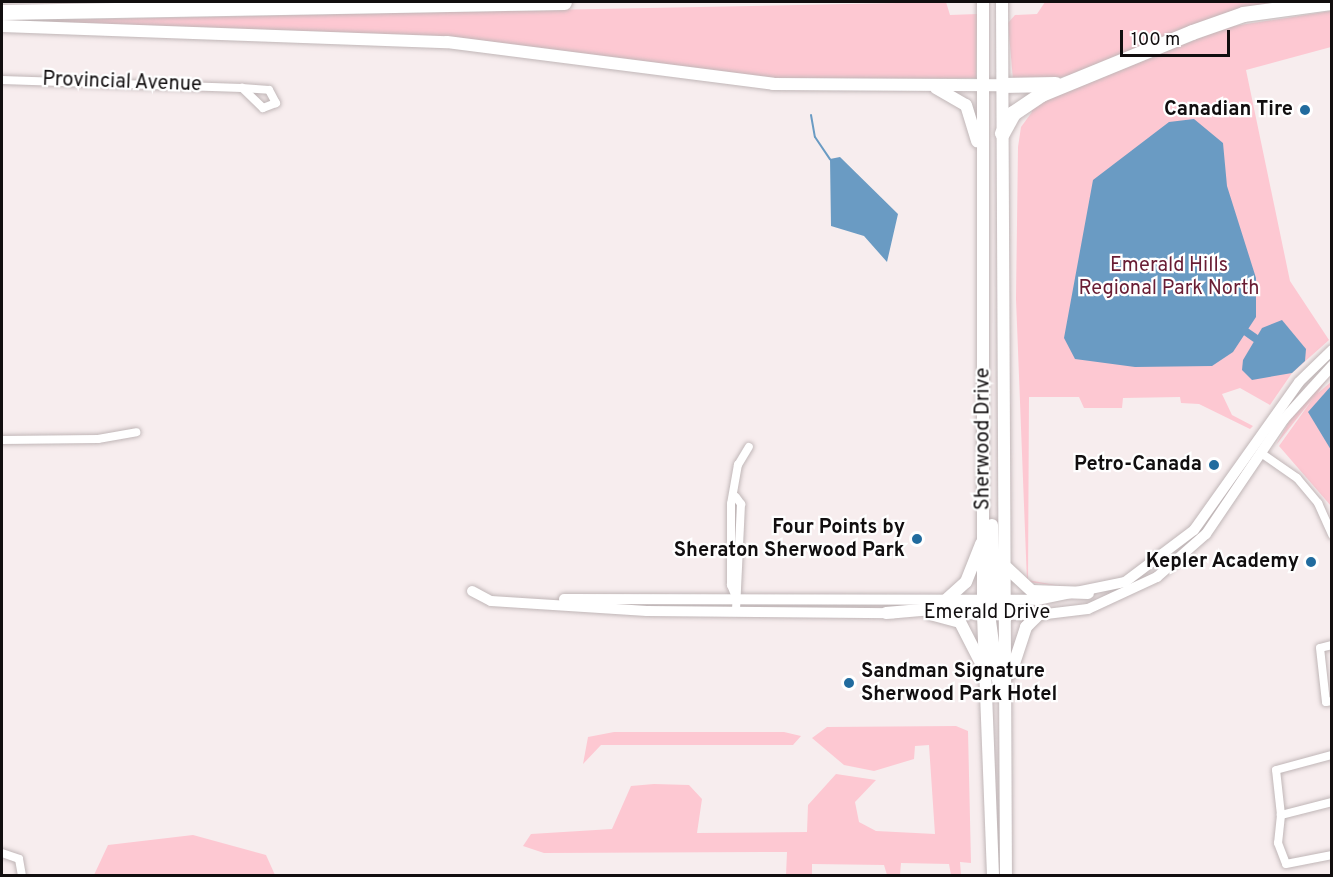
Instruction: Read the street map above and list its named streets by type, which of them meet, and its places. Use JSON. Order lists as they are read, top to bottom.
{
  "streets": {
    "main road": ["Sherwood Drive"],
    "street": ["Provincial Avenue", "Emerald Drive"]
  },
  "crossings": [
    ["Sherwood Drive", "Emerald Drive"]
  ],
  "parks": ["Emerald Hills Regional Park North"],
  "places": [
    "Canadian Tire",
    "Petro-Canada",
    "Four Points by Sheraton Sherwood Park",
    "Kepler Academy",
    "Sandman Signature Sherwood Park Hotel"
  ],
  "scale_bar": "100 m"
}
